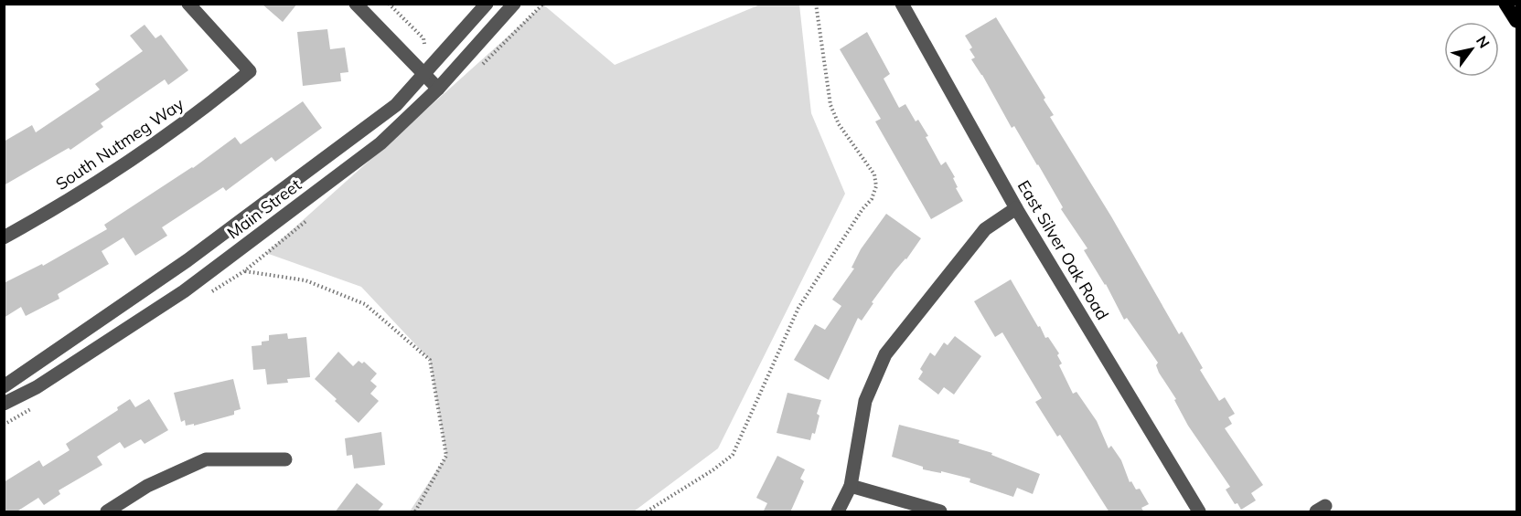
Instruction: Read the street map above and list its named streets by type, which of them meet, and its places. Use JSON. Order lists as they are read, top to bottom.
{
  "streets": {
    "street": ["South Nutmeg Way", "Main Street", "East Silver Oak Road"]
  },
  "north": "top right"
}
